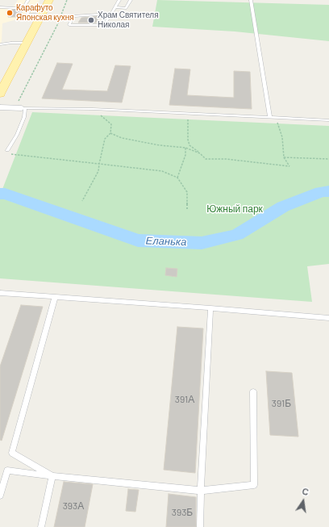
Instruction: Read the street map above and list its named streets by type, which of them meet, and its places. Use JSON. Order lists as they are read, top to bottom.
{
  "water": ["Еланька"],
  "parks": ["Южный парк"],
  "places": ["Карафуто Японская кухня", "Храм Святителя Николая"],
  "house_numbers": [
    "391А",
    "391Б",
    "393А",
    "393Б"
  ],
  "north": "top"
}
